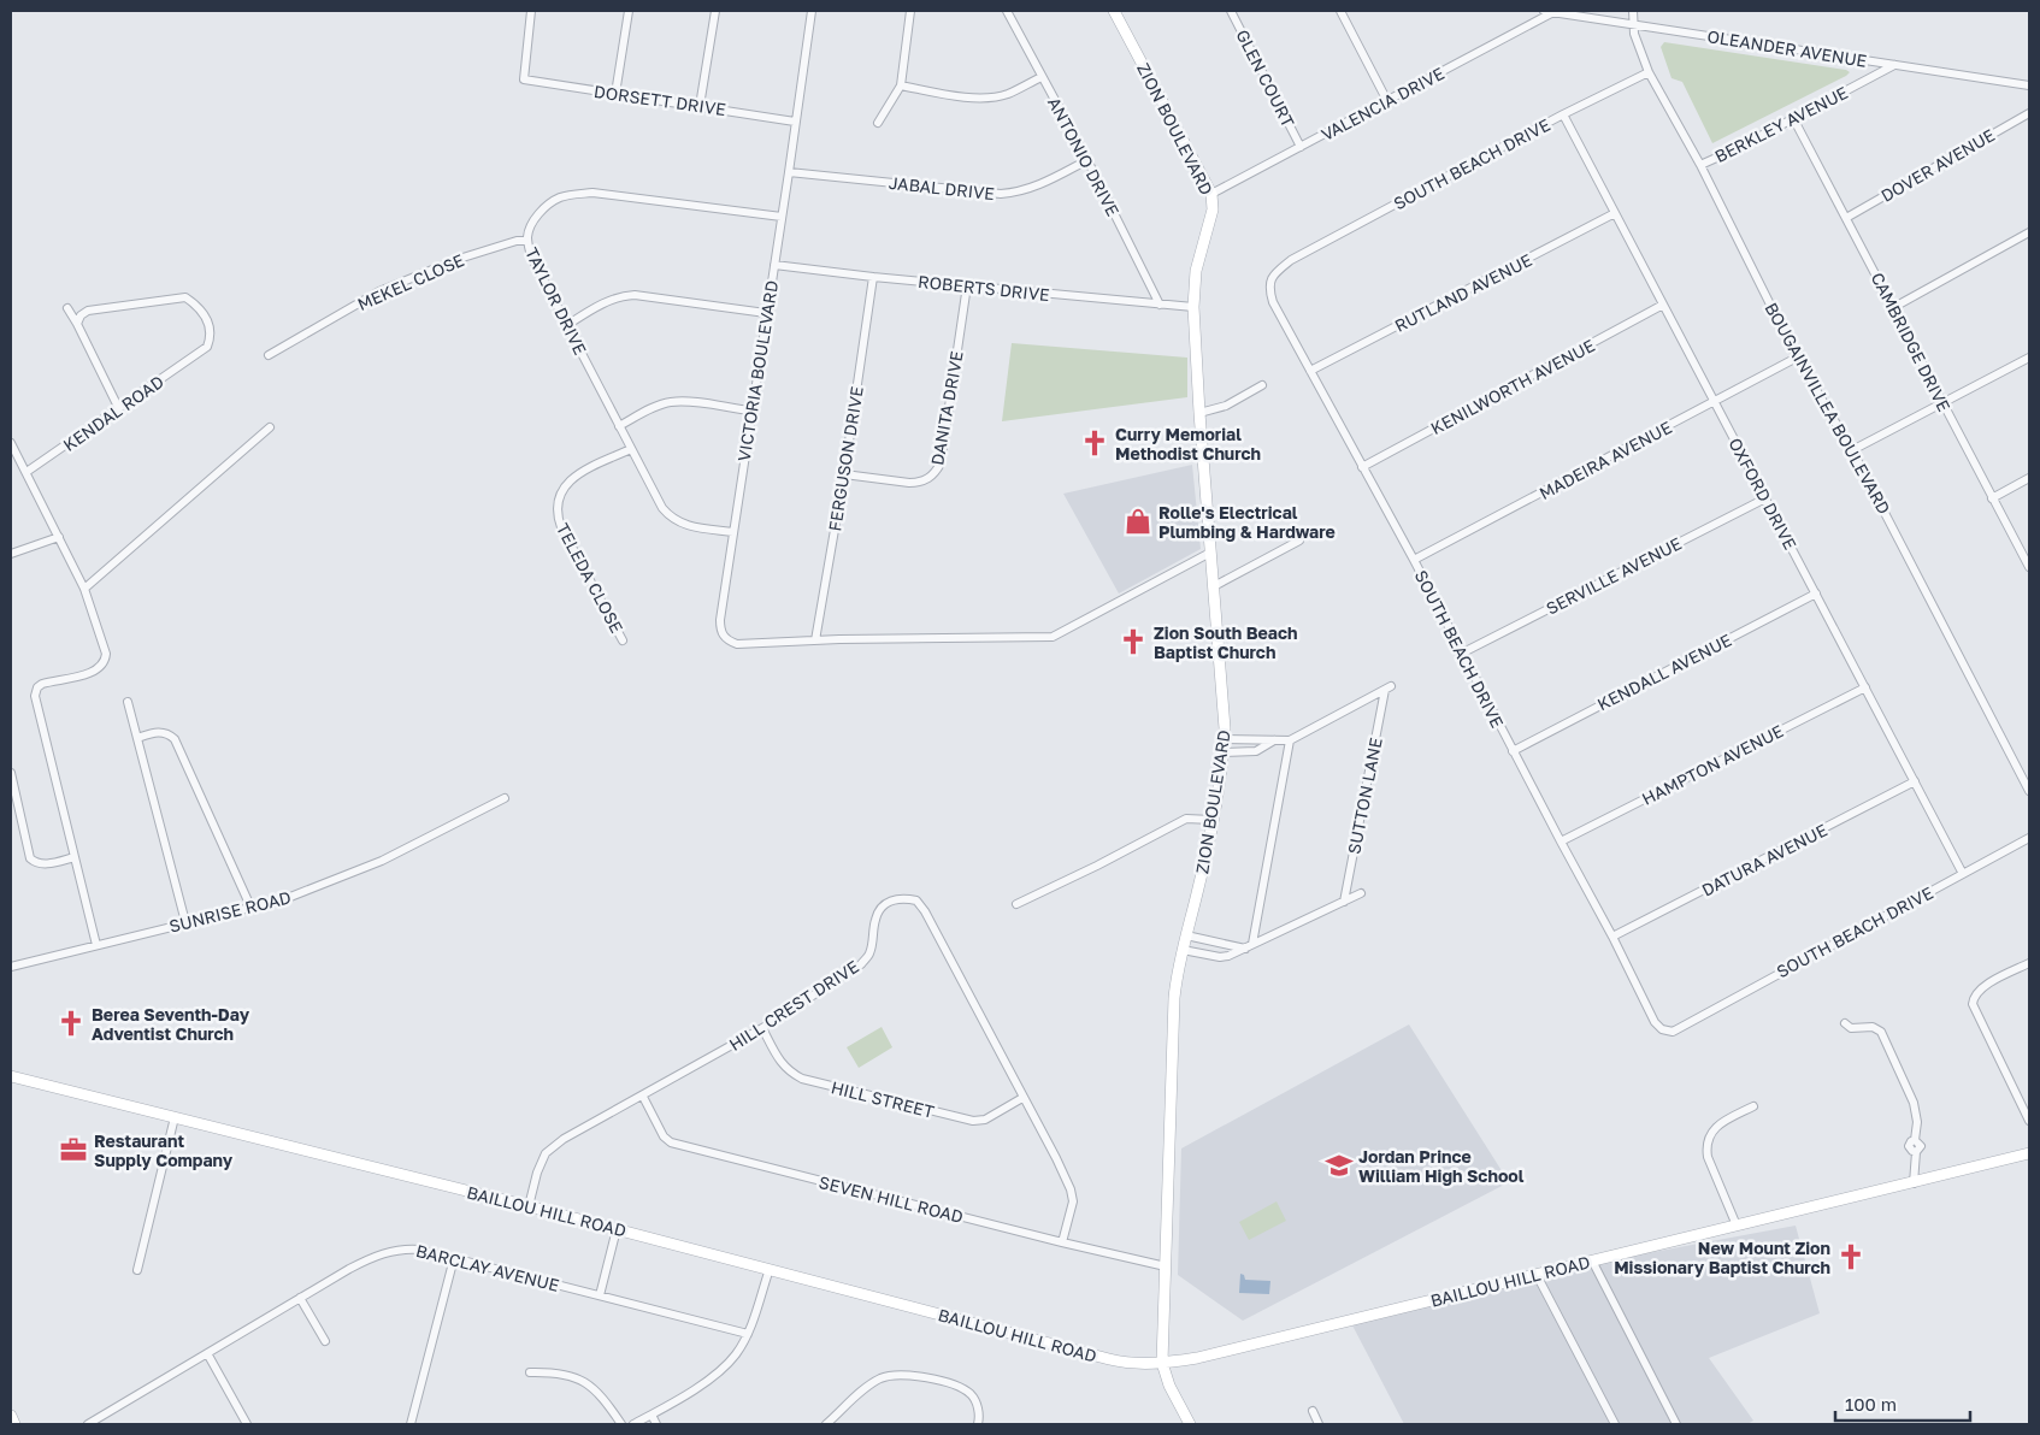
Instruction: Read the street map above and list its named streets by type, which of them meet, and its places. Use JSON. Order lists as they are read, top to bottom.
{
  "streets": {
    "main road": ["ZION BOULEVARD", "BAILLOU HILL ROAD"],
    "street": [
      "OLEANDER AVENUE",
      "GLEN COURT",
      "DORSETT DRIVE",
      "VALENCIA DRIVE",
      "BERKLEY AVENUE",
      "ANTONIO DRIVE",
      "SOUTH BEACH DRIVE",
      "DOVER AVENUE",
      "JABAL DRIVE",
      "MEKEL CLOSE",
      "ROBERTS DRIVE",
      "RUTLAND AVENUE",
      "TAYLOR DRIVE",
      "CAMBRIDGE DRIVE",
      "VICTORIA BOULEVARD",
      "KENILWORTH AVENUE",
      "DANITA DRIVE",
      "BOUGAINVILLEA BOULEVARD",
      "KENDAL ROAD",
      "FERGUSON DRIVE",
      "MADEIRA AVENUE",
      "OXFORD DRIVE",
      "SERVILLE AVENUE",
      "TELEDA CLOSE",
      "KENDALL AVENUE",
      "HAMPTON AVENUE",
      "SUTTON LANE",
      "DATURA AVENUE",
      "SUNRISE ROAD",
      "HILL CREST DRIVE",
      "HILL STREET",
      "SEVEN HILL ROAD",
      "BARCLAY AVENUE"
    ]
  },
  "crossings": [
    ["OLEANDER AVENUE", "VALENCIA DRIVE"],
    ["OLEANDER AVENUE", "BERKLEY AVENUE"],
    ["OLEANDER AVENUE", "BOUGAINVILLEA BOULEVARD"],
    ["GLEN COURT", "VALENCIA DRIVE"],
    ["DORSETT DRIVE", "VICTORIA BOULEVARD"],
    ["VALENCIA DRIVE", "ZION BOULEVARD"],
    ["BERKLEY AVENUE", "CAMBRIDGE DRIVE"],
    ["BERKLEY AVENUE", "BOUGAINVILLEA BOULEVARD"],
    ["ZION BOULEVARD", "ROBERTS DRIVE"],
    ["ZION BOULEVARD", "SEVEN HILL ROAD"],
    ["ZION BOULEVARD", "BAILLOU HILL ROAD"],
    ["ANTONIO DRIVE", "JABAL DRIVE"],
    ["ANTONIO DRIVE", "ROBERTS DRIVE"],
    ["SOUTH BEACH DRIVE", "RUTLAND AVENUE"],
    ["SOUTH BEACH DRIVE", "KENILWORTH AVENUE"],
    ["SOUTH BEACH DRIVE", "BOUGAINVILLEA BOULEVARD"],
    ["SOUTH BEACH DRIVE", "MADEIRA AVENUE"],
    ["SOUTH BEACH DRIVE", "OXFORD DRIVE"],
    ["SOUTH BEACH DRIVE", "SERVILLE AVENUE"],
    ["SOUTH BEACH DRIVE", "KENDALL AVENUE"],
    ["SOUTH BEACH DRIVE", "HAMPTON AVENUE"],
    ["SOUTH BEACH DRIVE", "DATURA AVENUE"],
    ["DOVER AVENUE", "CAMBRIDGE DRIVE"],
    ["JABAL DRIVE", "VICTORIA BOULEVARD"],
    ["MEKEL CLOSE", "TAYLOR DRIVE"],
    ["ROBERTS DRIVE", "VICTORIA BOULEVARD"],
    ["ROBERTS DRIVE", "DANITA DRIVE"],
    ["ROBERTS DRIVE", "FERGUSON DRIVE"],
    ["RUTLAND AVENUE", "OXFORD DRIVE"],
    ["TAYLOR DRIVE", "VICTORIA BOULEVARD"],
    ["TAYLOR DRIVE", "TELEDA CLOSE"],
    ["VICTORIA BOULEVARD", "FERGUSON DRIVE"],
    ["KENILWORTH AVENUE", "OXFORD DRIVE"],
    ["DANITA DRIVE", "FERGUSON DRIVE"],
    ["BOUGAINVILLEA BOULEVARD", "MADEIRA AVENUE"],
    ["MADEIRA AVENUE", "OXFORD DRIVE"],
    ["OXFORD DRIVE", "SERVILLE AVENUE"],
    ["OXFORD DRIVE", "KENDALL AVENUE"],
    ["OXFORD DRIVE", "HAMPTON AVENUE"],
    ["OXFORD DRIVE", "DATURA AVENUE"],
    ["HILL CREST DRIVE", "HILL STREET"],
    ["HILL CREST DRIVE", "SEVEN HILL ROAD"],
    ["HILL CREST DRIVE", "BAILLOU HILL ROAD"]
  ],
  "places": {
    "church": [
      "Curry Memorial Methodist Church",
      "Zion South Beach Baptist Church",
      "Berea Seventh-Day Adventist Church",
      "New Mount Zion Missionary Baptist Church"
    ],
    "shop": ["Rolle's Electrical Plumbing & Hardware"],
    "office": ["Restaurant Supply Company"],
    "school or university": ["Jordan Prince William High School"]
  },
  "scale_bar": "100 m"
}
